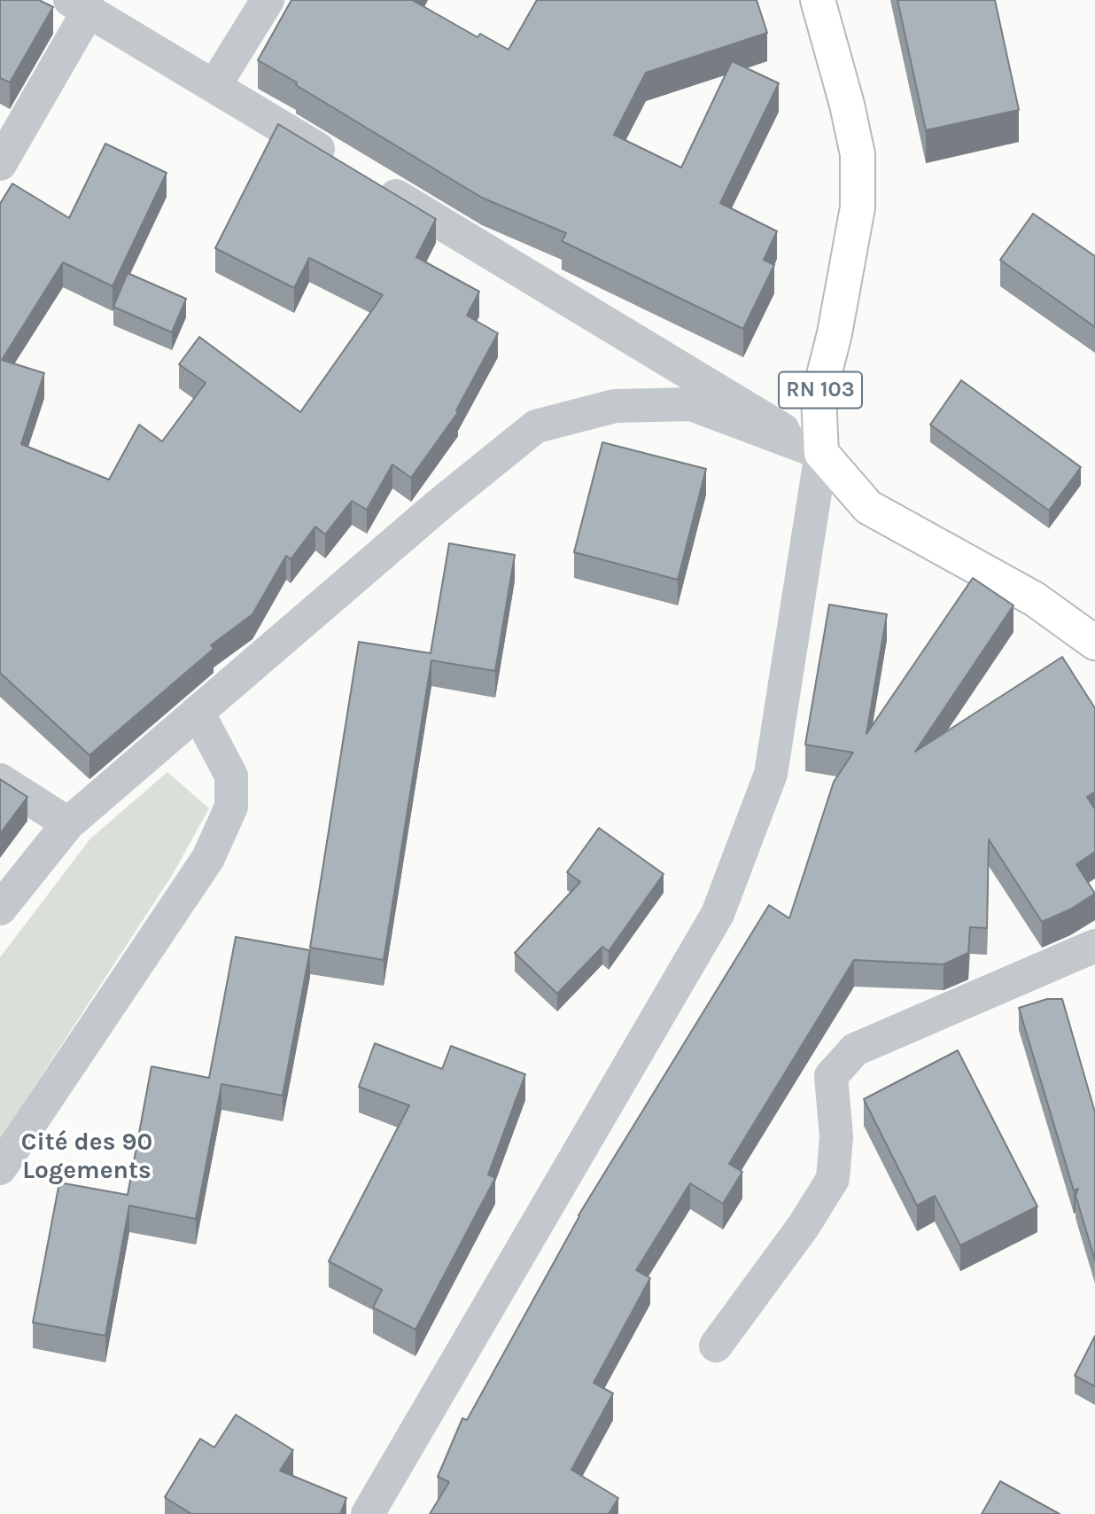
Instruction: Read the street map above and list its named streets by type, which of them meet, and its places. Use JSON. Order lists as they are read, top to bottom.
{
  "streets": {
    "main road": ["RN 103"]
  },
  "districts": ["Cité des 90 Logements"]
}
